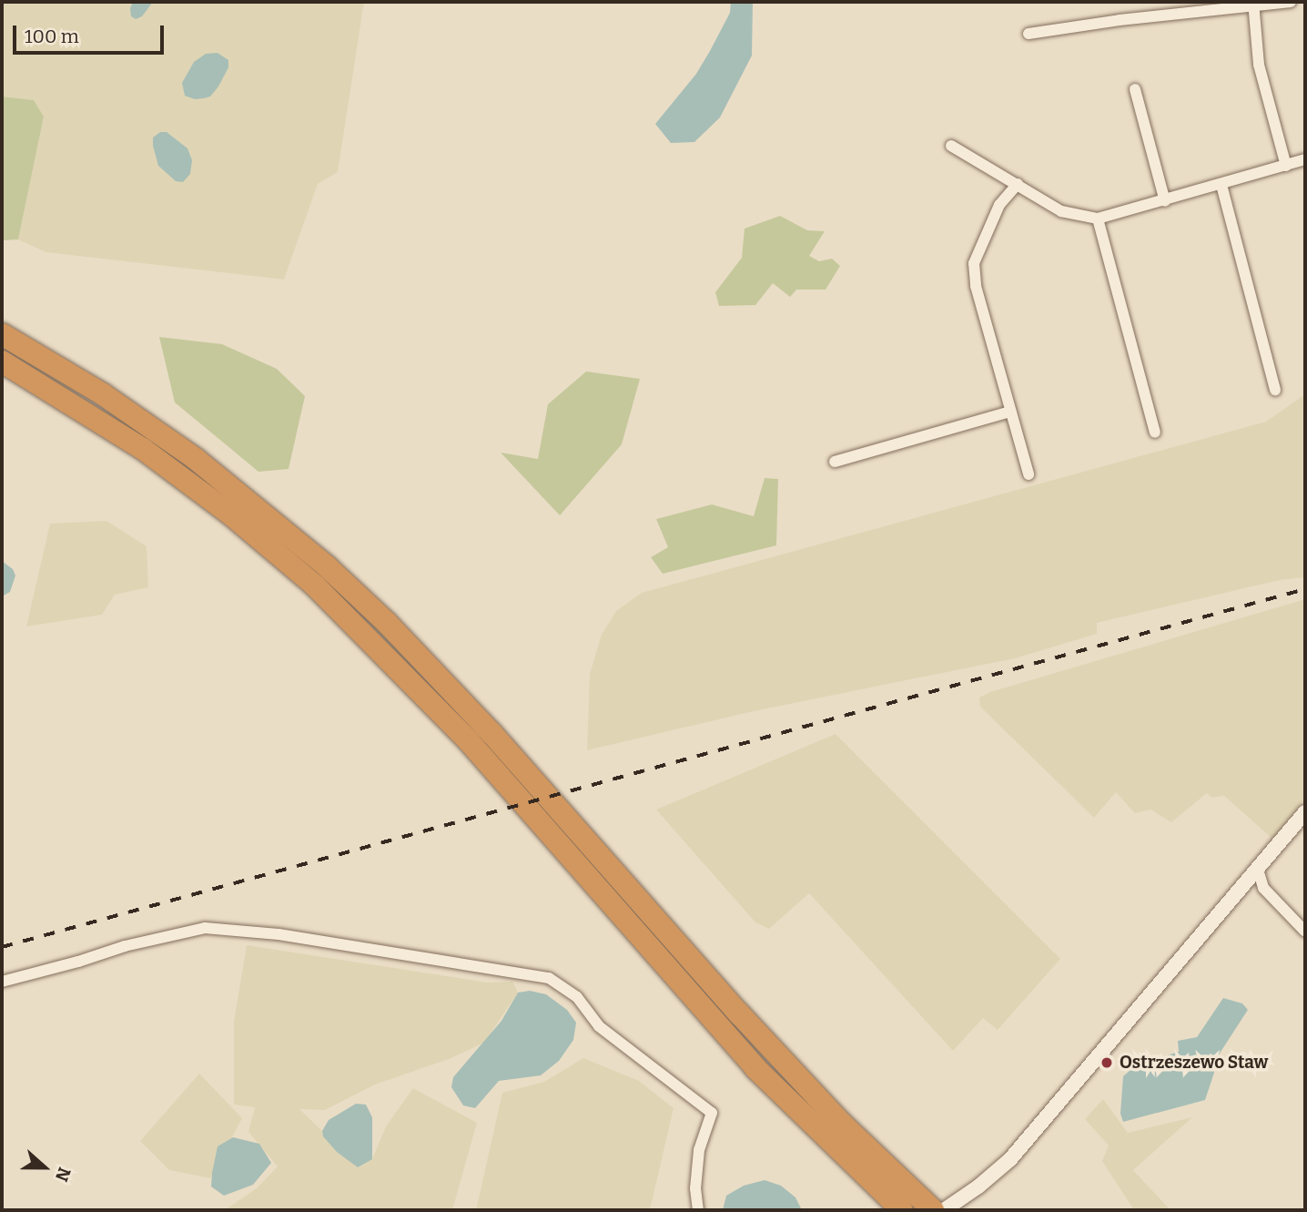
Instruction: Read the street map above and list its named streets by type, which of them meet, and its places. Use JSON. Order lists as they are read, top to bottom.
{
  "places": ["Ostrzeszewo Staw"],
  "scale_bar": "100 m",
  "north": "right"
}
